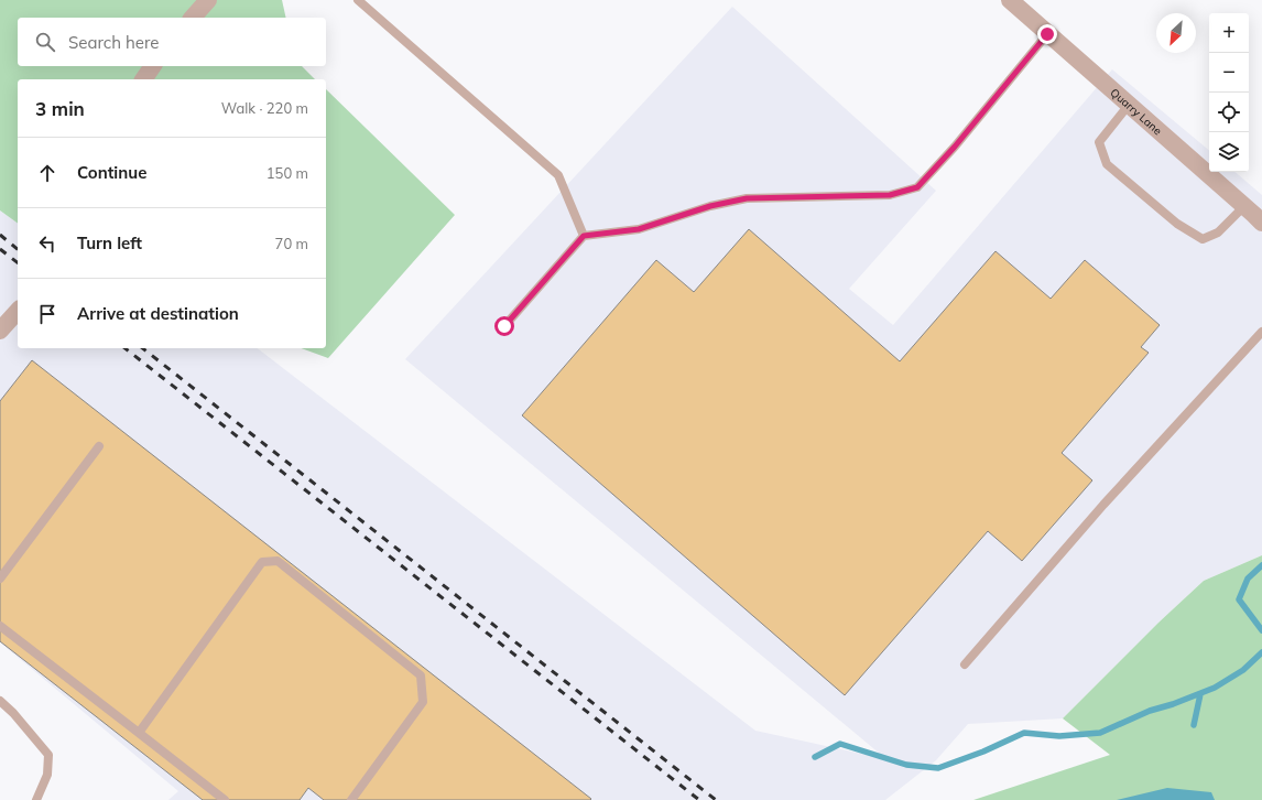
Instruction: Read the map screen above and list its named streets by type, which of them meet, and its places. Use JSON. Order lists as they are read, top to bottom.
{
  "streets": {
    "street": ["Quarry Lane"]
  },
  "north": "bottom left",
  "page": {
    "map_buttons": ["+", "−"],
    "search": "Search here",
    "heading": ["3 min", "Walk · 220 m"],
    "list": [
      ["Continue", "150 m"],
      ["Turn left", "70 m"],
      "Arrive at destination"
    ]
  }
}
